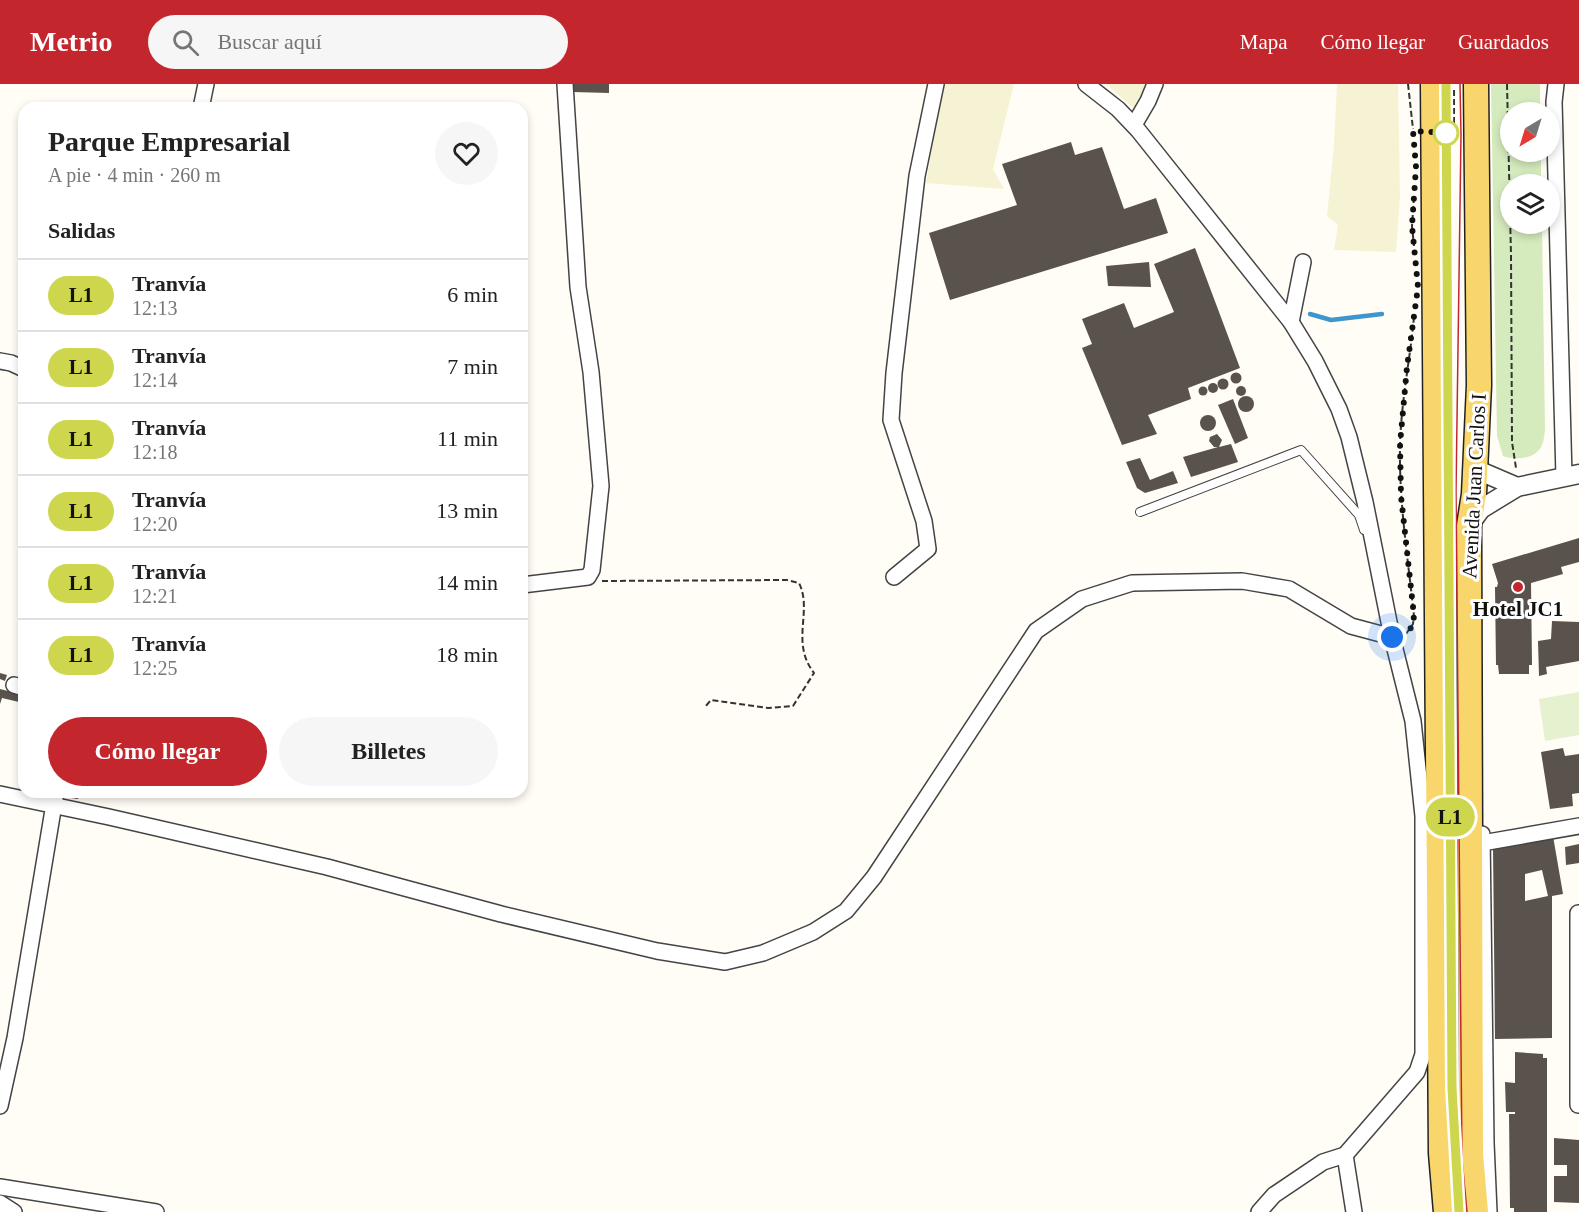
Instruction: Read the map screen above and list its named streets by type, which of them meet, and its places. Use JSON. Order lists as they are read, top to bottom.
{
  "streets": {
    "main road": ["Avenida Juan Carlos I"]
  },
  "places": ["Hotel JC1"],
  "lines": ["tram line L1"],
  "north": "bottom left",
  "page": {
    "header": "Metrio",
    "search": "Buscar aquí",
    "nav": ["Mapa", "Cómo llegar", "Guardados"],
    "on_map": "L1",
    "heading": [
      ["Parque Empresarial", "A pie · 4 min · 260 m"],
      "Salidas"
    ],
    "list": [
      {
        "mark": "L1",
        "name": "Tranvía",
        "note": "12:13",
        "value": "6 min"
      },
      {
        "mark": "L1",
        "name": "Tranvía",
        "note": "12:14",
        "value": "7 min"
      },
      {
        "mark": "L1",
        "name": "Tranvía",
        "note": "12:18",
        "value": "11 min"
      },
      {
        "mark": "L1",
        "name": "Tranvía",
        "note": "12:20",
        "value": "13 min"
      },
      {
        "mark": "L1",
        "name": "Tranvía",
        "note": "12:21",
        "value": "14 min"
      },
      {
        "mark": "L1",
        "name": "Tranvía",
        "note": "12:25",
        "value": "18 min"
      }
    ],
    "buttons": ["Cómo llegar", "Billetes"]
  }
}
